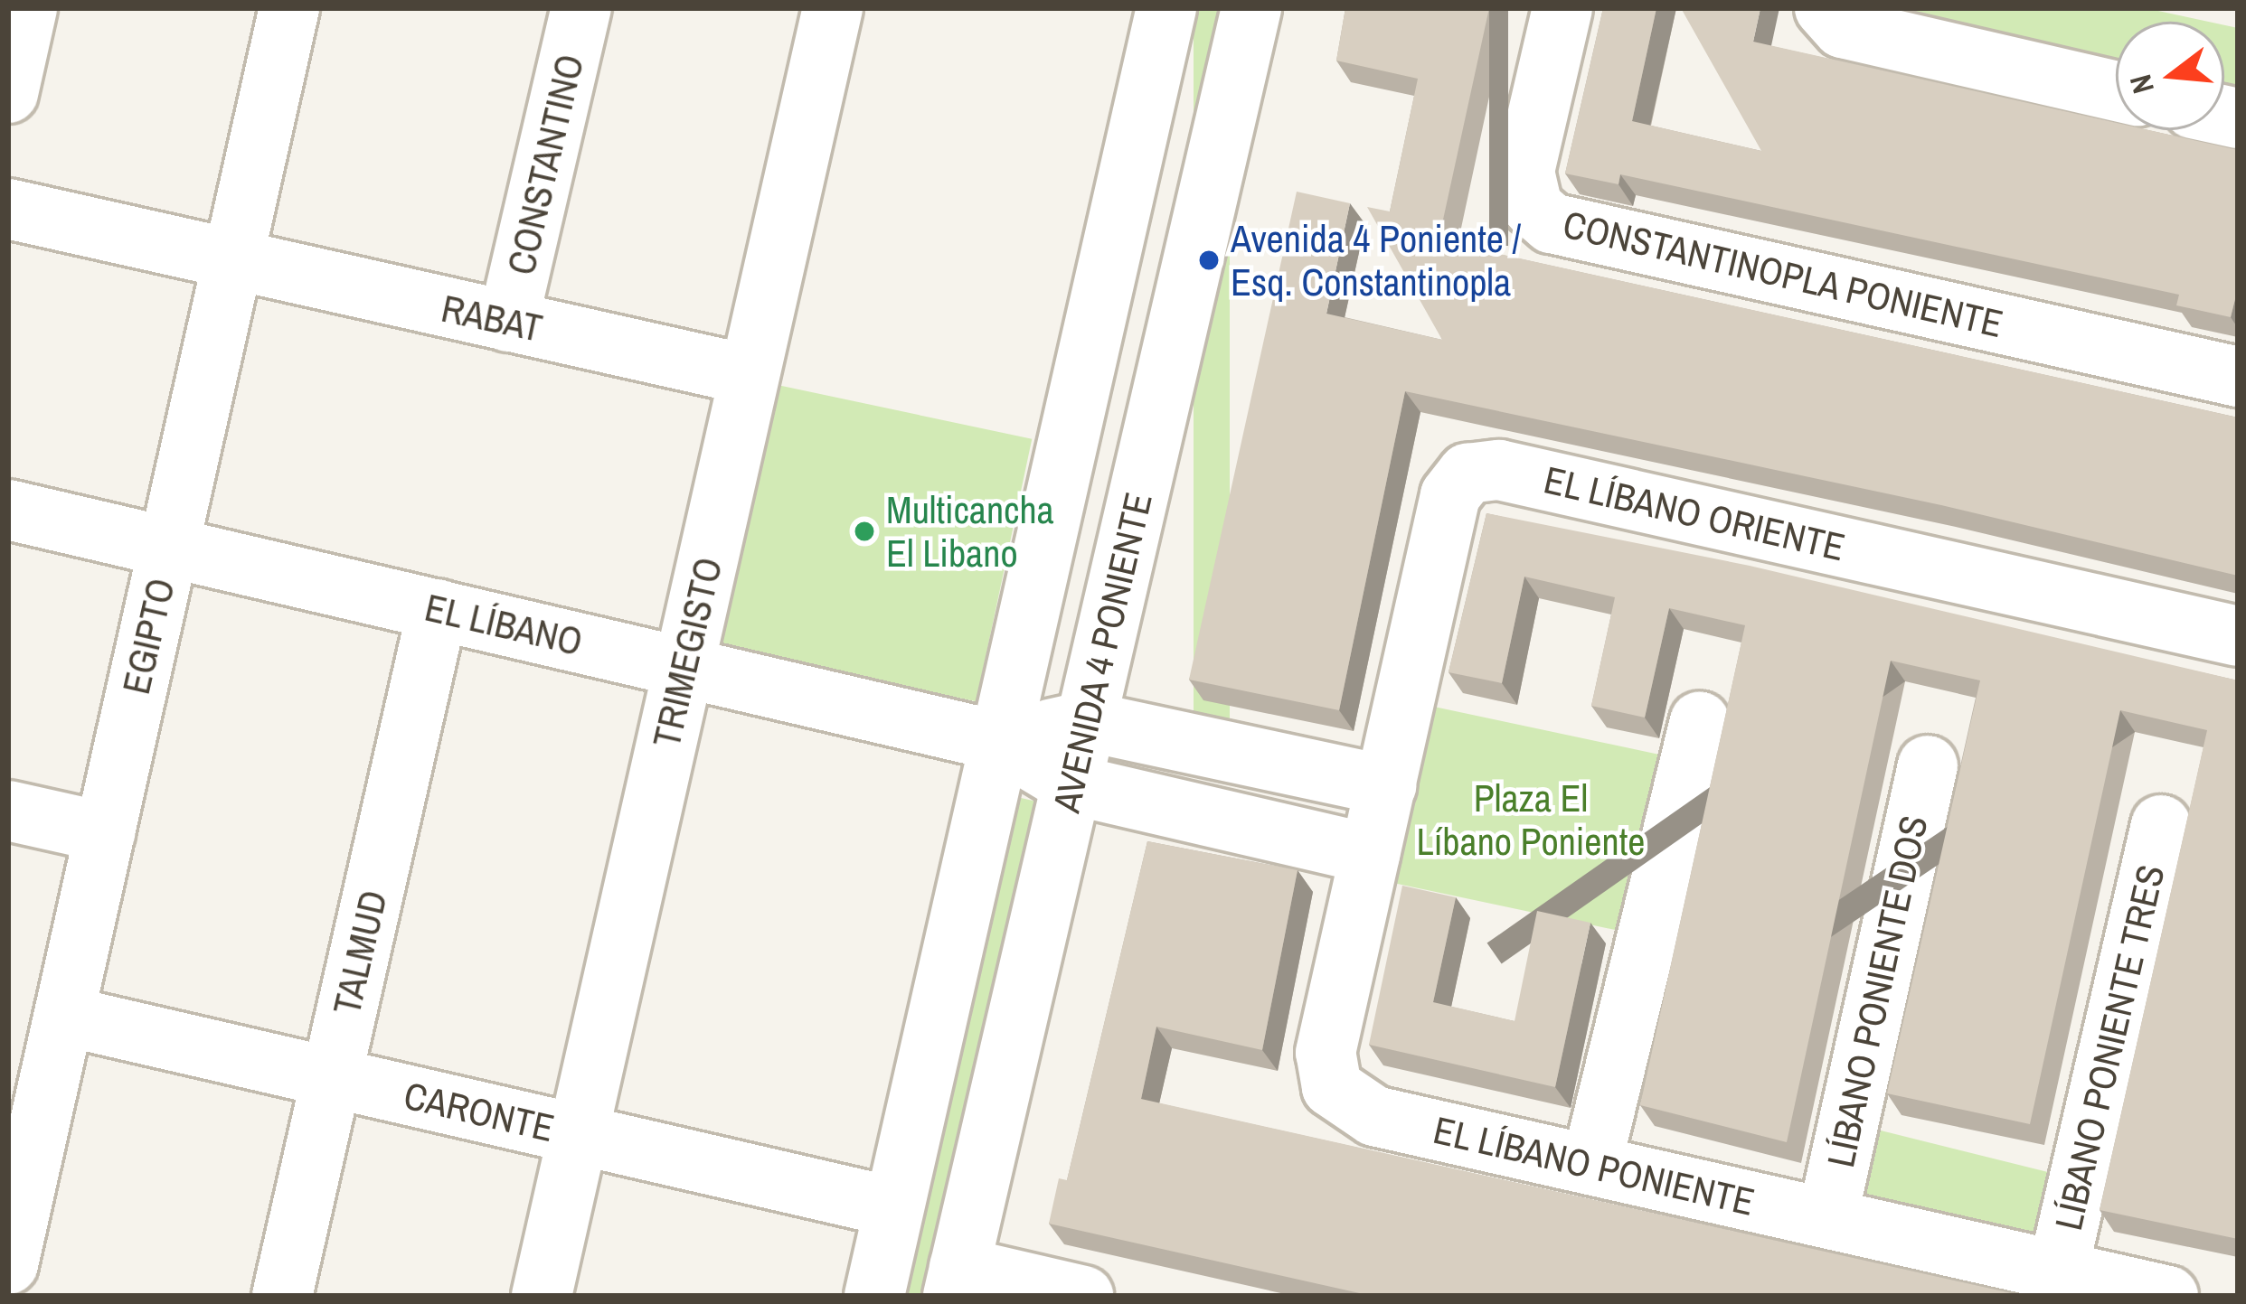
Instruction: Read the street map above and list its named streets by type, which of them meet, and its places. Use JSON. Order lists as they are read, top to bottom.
{
  "streets": {
    "street": [
      "CONSTANTINO",
      "CONSTANTINOPLA PONIENTE",
      "RABAT",
      "EL LÍBANO ORIENTE",
      "EL LÍBANO",
      "EGIPTO",
      "TRIMEGISTO",
      "AVENIDA 4 PONIENTE",
      "TALMUD",
      "LÍBANO PONIENTE DOS",
      "LÍBANO PONIENTE TRES",
      "CARONTE",
      "EL LÍBANO PONIENTE"
    ]
  },
  "crossings": [
    ["CONSTANTINO", "RABAT"],
    ["RABAT", "EGIPTO"],
    ["RABAT", "TRIMEGISTO"],
    ["EL LÍBANO ORIENTE", "EL LÍBANO"],
    ["EL LÍBANO ORIENTE", "EL LÍBANO PONIENTE"],
    ["EL LÍBANO", "EGIPTO"],
    ["EL LÍBANO", "TRIMEGISTO"],
    ["EL LÍBANO", "AVENIDA 4 PONIENTE"],
    ["EL LÍBANO", "TALMUD"],
    ["EL LÍBANO", "EL LÍBANO PONIENTE"],
    ["EGIPTO", "CARONTE"],
    ["TRIMEGISTO", "CARONTE"],
    ["TALMUD", "CARONTE"],
    ["LÍBANO PONIENTE DOS", "EL LÍBANO PONIENTE"],
    ["LÍBANO PONIENTE TRES", "EL LÍBANO PONIENTE"]
  ],
  "parks": ["Plaza El Líbano Poniente"],
  "places": ["Avenida 4 Poniente / Esq. Constantinopla", "Multicancha El Libano"],
  "north": "left"
}
